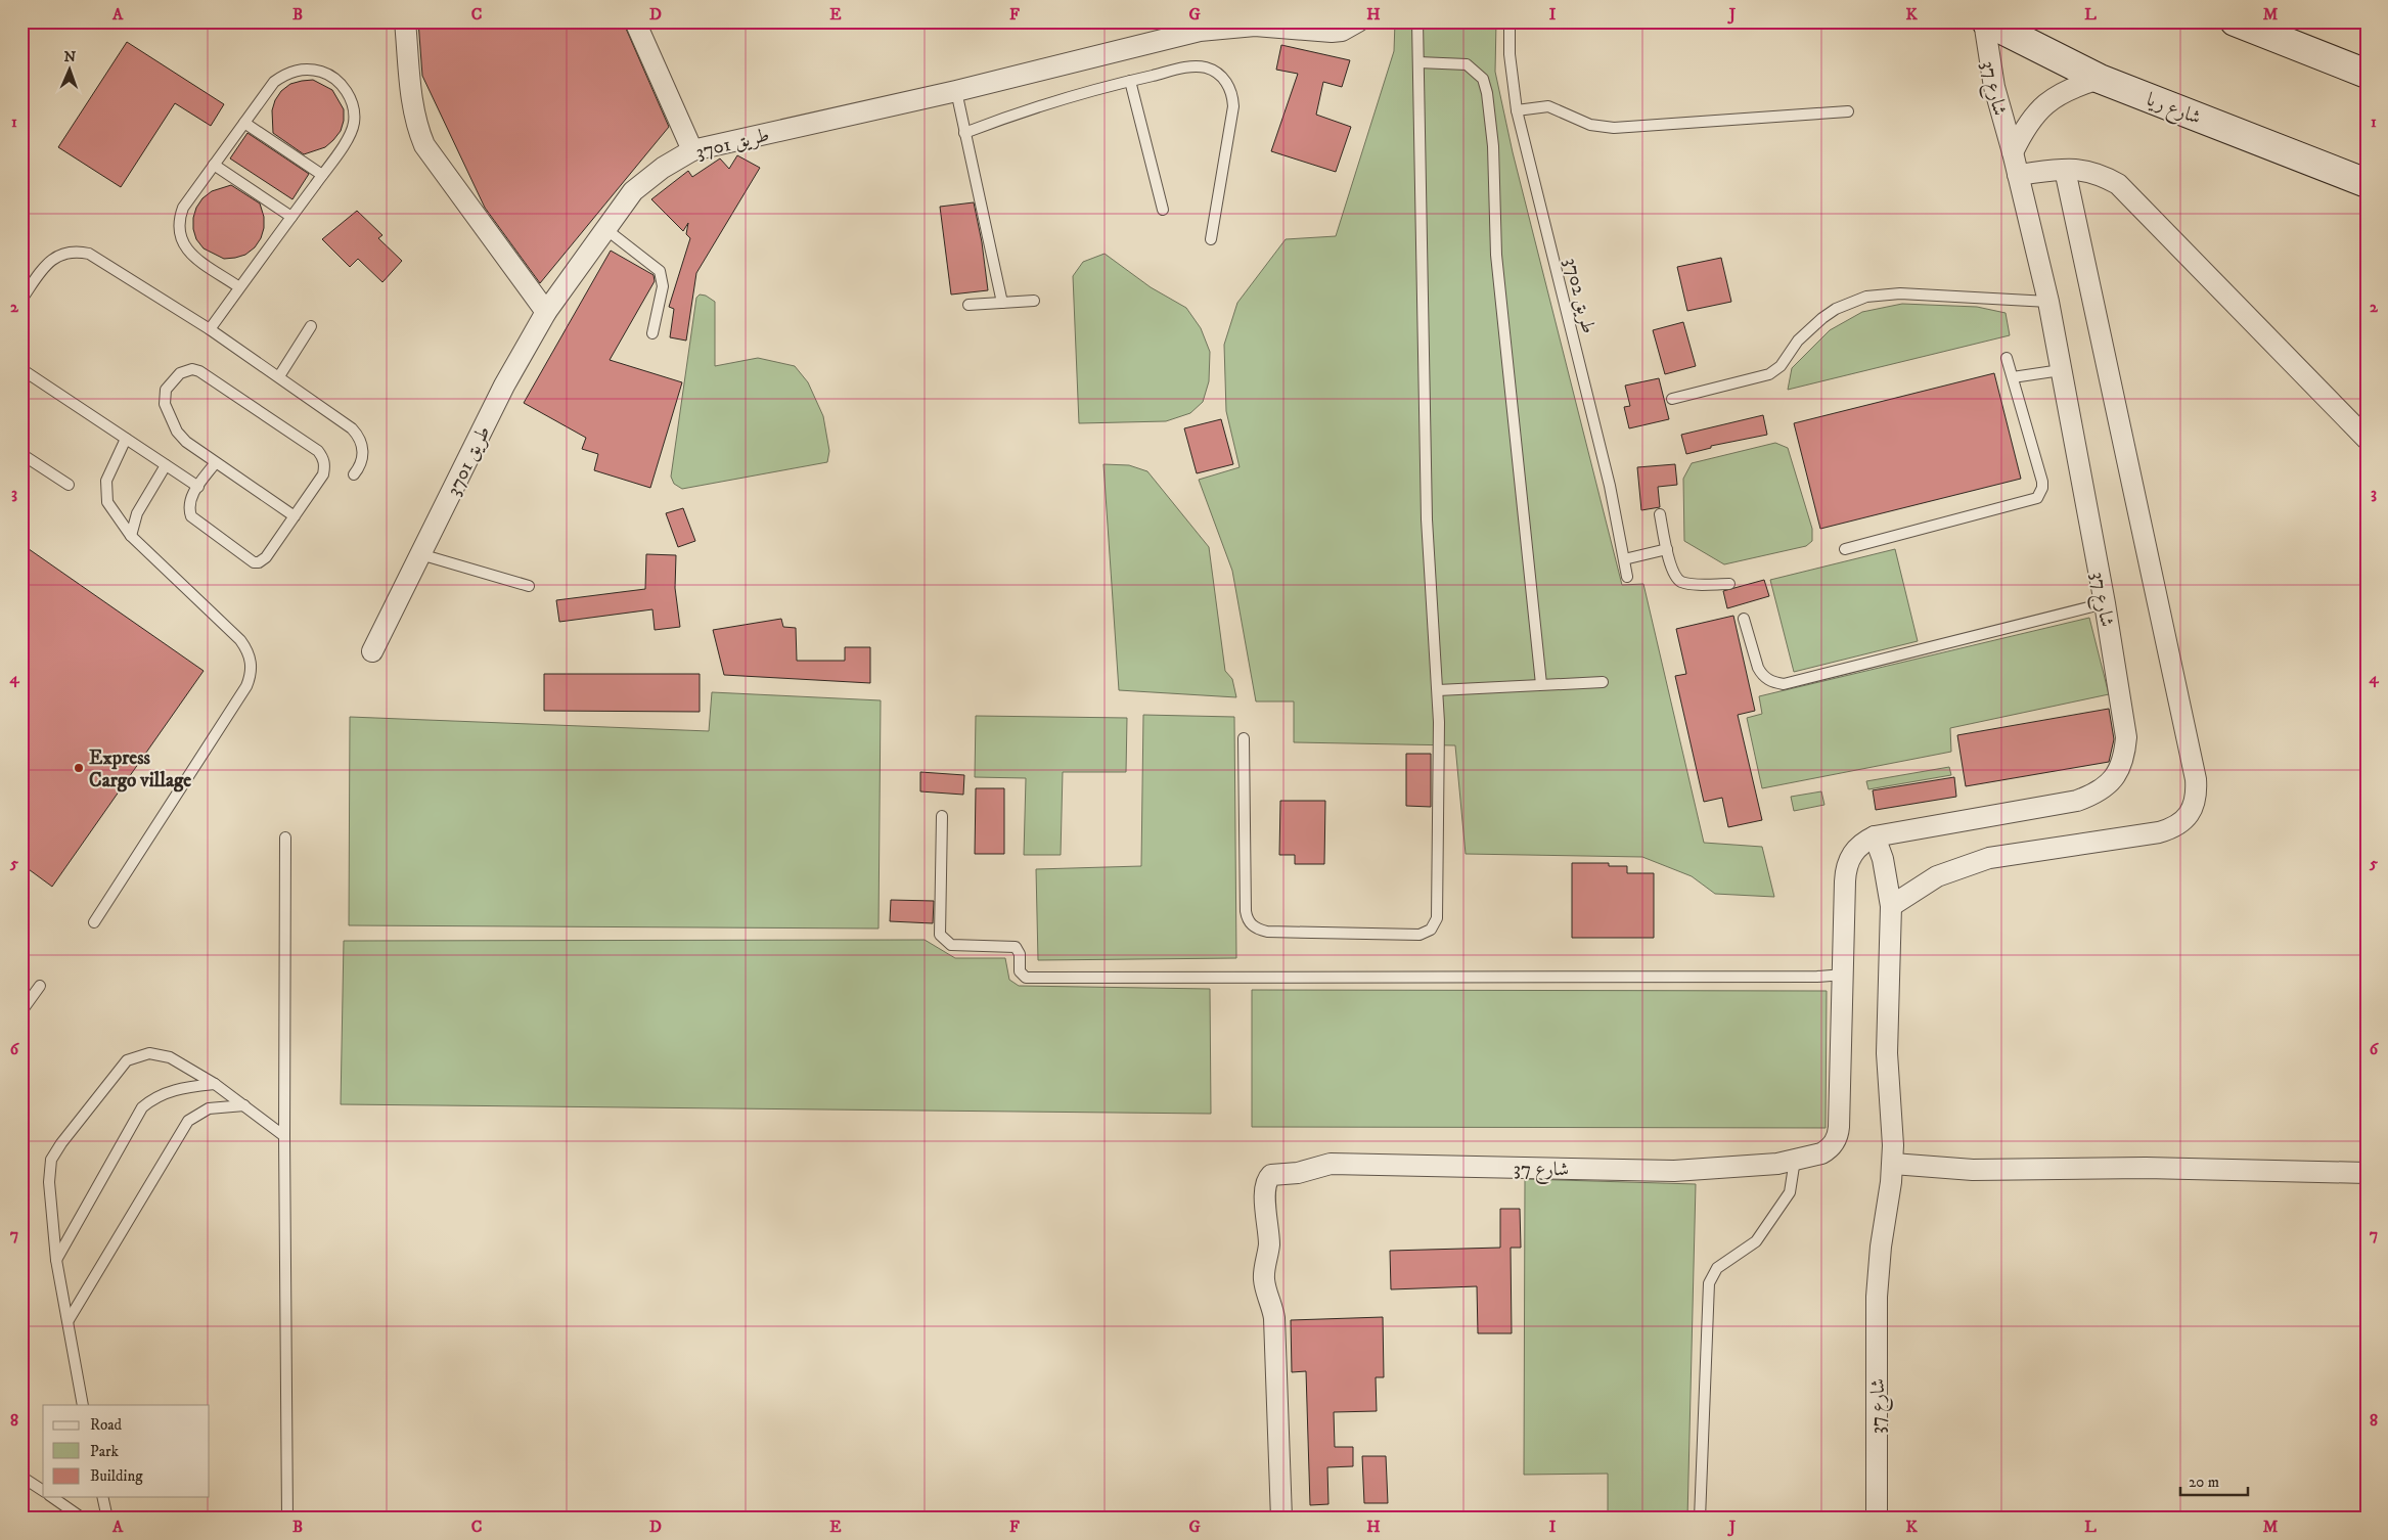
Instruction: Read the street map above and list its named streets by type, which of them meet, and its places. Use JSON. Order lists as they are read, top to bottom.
{
  "streets": {
    "main road": ["شارع ريا"],
    "street": ["شارع 37", "طريق 3701"],
    "lane": ["طريق 3702"]
  },
  "crossings": [
    ["شارع 37", "شارع ريا"]
  ],
  "places": ["Express Cargo village"],
  "legend": ["Road", "Park", "Building"],
  "scale_bar": "20 m",
  "north": "top",
  "grid": {
    "columns": [
      "A",
      "B",
      "C",
      "D",
      "E",
      "F",
      "G",
      "H",
      "I",
      "J",
      "K",
      "L",
      "M"
    ],
    "rows": [
      "1",
      "2",
      "3",
      "4",
      "5",
      "6",
      "7",
      "8"
    ]
  }
}
